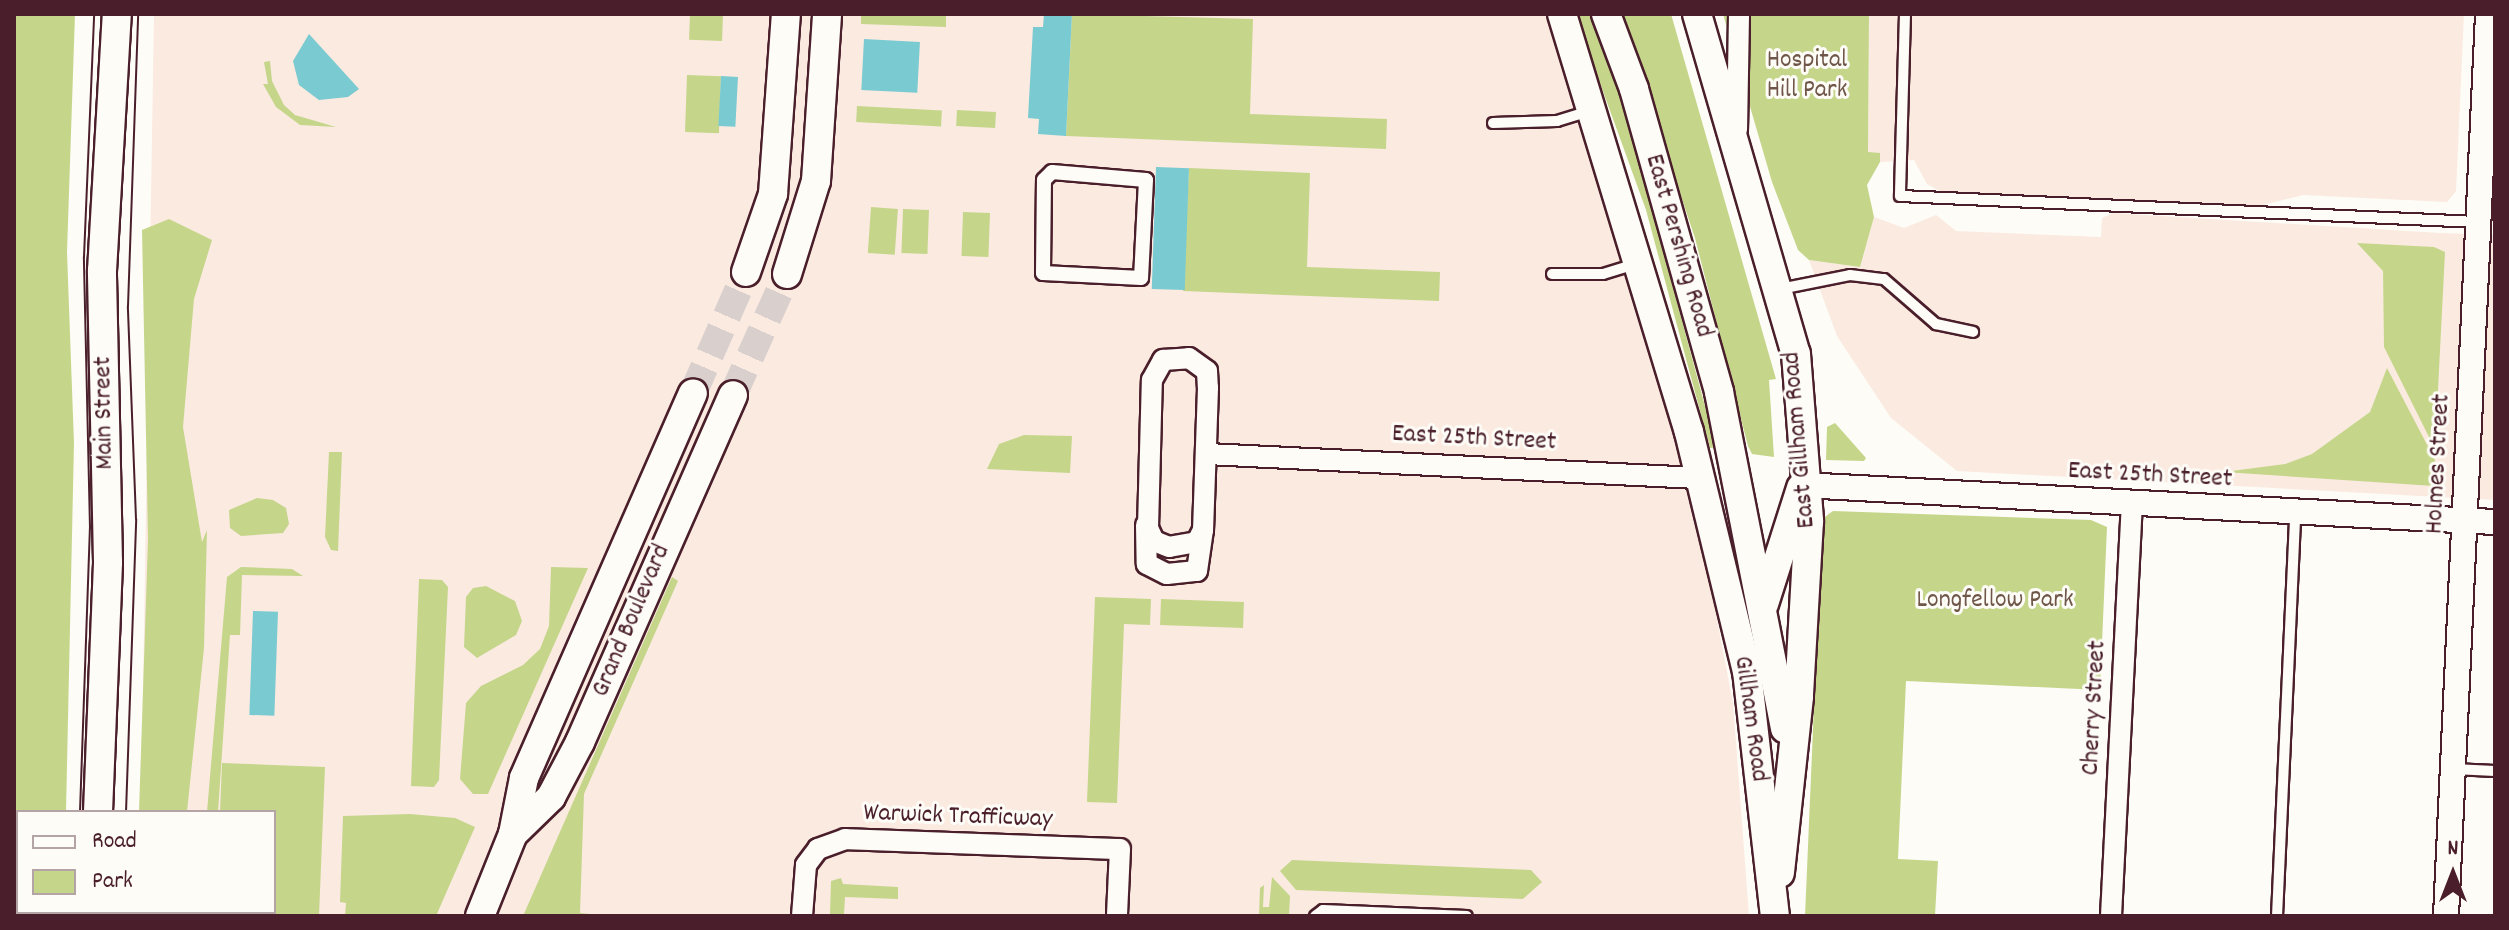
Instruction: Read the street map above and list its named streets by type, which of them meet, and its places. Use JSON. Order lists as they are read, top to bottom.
{
  "streets": {
    "main road": [
      "East Pershing Road",
      "Main Street",
      "East Gillham Road",
      "Grand Boulevard",
      "Gillham Road"
    ],
    "street": [
      "East 25th Street",
      "Holmes Street",
      "Cherry Street",
      "Warwick Trafficway"
    ]
  },
  "crossings": [
    ["East Pershing Road", "East 25th Street"],
    ["East Pershing Road", "Gillham Road"],
    ["East 25th Street", "East Gillham Road"],
    ["East 25th Street", "Holmes Street"],
    ["East 25th Street", "Cherry Street"],
    ["East 25th Street", "Gillham Road"],
    ["East Gillham Road", "Gillham Road"]
  ],
  "parks": ["Hospital Hill Park", "Longfellow Park"],
  "legend": ["Road", "Park"],
  "north": "top"
}
